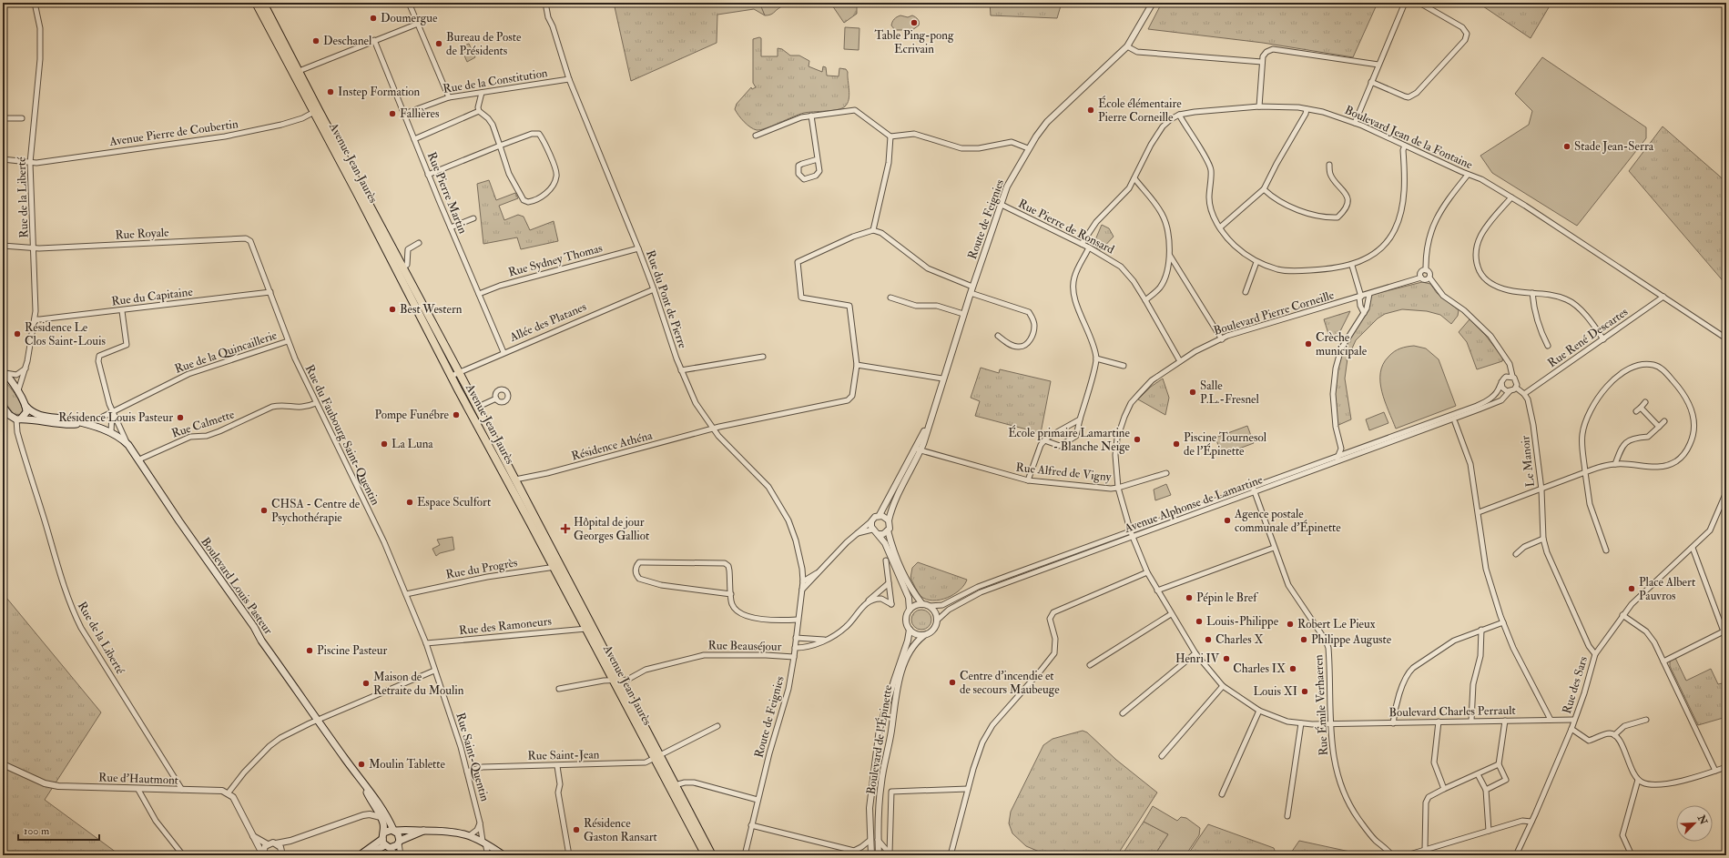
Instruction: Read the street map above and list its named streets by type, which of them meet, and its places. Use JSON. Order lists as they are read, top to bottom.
{
  "streets": {
    "main road": ["Avenue Jean Jaurès", "Boulevard Louis Pasteur"],
    "street": [
      "Rue de la Constitution",
      "Avenue Pierre de Coubertin",
      "Boulevard Jean de la Fontaine",
      "Rue Pierre Martin",
      "Rue de la Liberté",
      "Route de Feignies",
      "Rue Pierre de Ronsard",
      "Rue Royale",
      "Rue Sydney Thomas",
      "Rue du Capitaine",
      "Rue du Pont de Pierre",
      "Boulevard Pierre Corneille",
      "Allée des Platanes",
      "Rue René Descartes",
      "Rue de la Quincaillerie",
      "Rue Calmette",
      "Rue du Faubourg Saint-Quentin",
      "Résidence Athéna",
      "Le Manoir",
      "Rue Alfred de Vigny",
      "Avenue Alphonse de Lamartine",
      "Rue du Progrès",
      "Rue des Ramoneurs",
      "Rue Beauséjour",
      "Rue des Sars",
      "Rue Émile Verhaeren",
      "Boulevard Charles Perrault",
      "Boulevard de l'Épinette",
      "Rue Saint-Jean",
      "Rue Saint-Quentin",
      "Rue d'Hautmont"
    ]
  },
  "crossings": [
    ["Rue de la Constitution", "Rue Pierre Martin"],
    ["Rue de la Constitution", "Rue du Pont de Pierre"],
    ["Avenue Pierre de Coubertin", "Avenue Jean Jaurès"],
    ["Avenue Pierre de Coubertin", "Rue de la Liberté"],
    ["Boulevard Jean de la Fontaine", "Rue Pierre de Ronsard"],
    ["Boulevard Jean de la Fontaine", "Rue René Descartes"],
    ["Avenue Jean Jaurès", "Allée des Platanes"],
    ["Avenue Jean Jaurès", "Résidence Athéna"],
    ["Avenue Jean Jaurès", "Rue du Progrès"],
    ["Avenue Jean Jaurès", "Rue des Ramoneurs"],
    ["Avenue Jean Jaurès", "Rue Beauséjour"],
    ["Avenue Jean Jaurès", "Rue Saint-Jean"],
    ["Rue Pierre Martin", "Rue Sydney Thomas"],
    ["Rue Pierre Martin", "Allée des Platanes"],
    ["Rue de la Liberté", "Rue Royale"],
    ["Rue de la Liberté", "Rue du Capitaine"],
    ["Rue de la Liberté", "Rue d'Hautmont"],
    ["Route de Feignies", "Rue Pierre de Ronsard"],
    ["Route de Feignies", "Rue du Pont de Pierre"],
    ["Route de Feignies", "Rue Alfred de Vigny"],
    ["Route de Feignies", "Rue Beauséjour"],
    ["Rue Pierre de Ronsard", "Boulevard Pierre Corneille"],
    ["Rue Royale", "Rue du Faubourg Saint-Quentin"],
    ["Rue Sydney Thomas", "Rue du Pont de Pierre"],
    ["Rue du Capitaine", "Rue du Faubourg Saint-Quentin"],
    ["Rue du Pont de Pierre", "Allée des Platanes"],
    ["Rue du Pont de Pierre", "Résidence Athéna"],
    ["Boulevard Pierre Corneille", "Rue Alfred de Vigny"],
    ["Boulevard Pierre Corneille", "Avenue Alphonse de Lamartine"],
    ["Boulevard Pierre Corneille", "Boulevard Charles Perrault"],
    ["Rue René Descartes", "Le Manoir"],
    ["Rue de la Quincaillerie", "Rue du Faubourg Saint-Quentin"],
    ["Rue de la Quincaillerie", "Boulevard Louis Pasteur"],
    ["Rue Calmette", "Rue du Faubourg Saint-Quentin"],
    ["Rue Calmette", "Boulevard Louis Pasteur"],
    ["Rue du Faubourg Saint-Quentin", "Rue du Progrès"],
    ["Rue du Faubourg Saint-Quentin", "Rue Saint-Quentin"],
    ["Le Manoir", "Rue des Sars"],
    ["Avenue Alphonse de Lamartine", "Rue Émile Verhaeren"],
    ["Avenue Alphonse de Lamartine", "Boulevard de l'Épinette"],
    ["Rue des Ramoneurs", "Rue Saint-Quentin"],
    ["Rue des Sars", "Boulevard Charles Perrault"],
    ["Rue Émile Verhaeren", "Boulevard Charles Perrault"],
    ["Rue Saint-Jean", "Rue Saint-Quentin"]
  ],
  "places": {
    "other": [
      "Doumergue",
      "Table Ping-pong Ecrivain",
      "Deschanel",
      "Bureau de Poste de Présidents",
      "Instep Formation",
      "École élémentaire Pierre Corneille",
      "Fallières",
      "Stade Jean-Serra",
      "Best Western",
      "Résidence Le Clos Saint-Louis",
      "Crèche municipale",
      "Salle P.L.-Fresnel",
      "Pompe Funébre",
      "Résidence Louis Pasteur",
      "École primaire Lamartine - Blanche Neige",
      "La Luna",
      "Piscine Tournesol de l'Épinette",
      "Espace Sculfort",
      "CHSA - Centre de Psychothérapie",
      "Agence postale communale d'Épinette",
      "Place Albert Pauvros",
      "Pépin le Bref",
      "Louis-Philippe",
      "Robert Le Pieux",
      "Charles X",
      "Philippe Auguste",
      "Piscine Pasteur",
      "Henri IV",
      "Charles IX",
      "Centre d'incendie et de secours Maubeuge",
      "Maison de Retraite du Moulin",
      "Louis XI",
      "Moulin Tablette",
      "Résidence Gaston Ransart"
    ],
    "health": ["Hôpital de jour Georges Galliot"]
  },
  "scale_bar": "100 m",
  "north": "top right"
}
